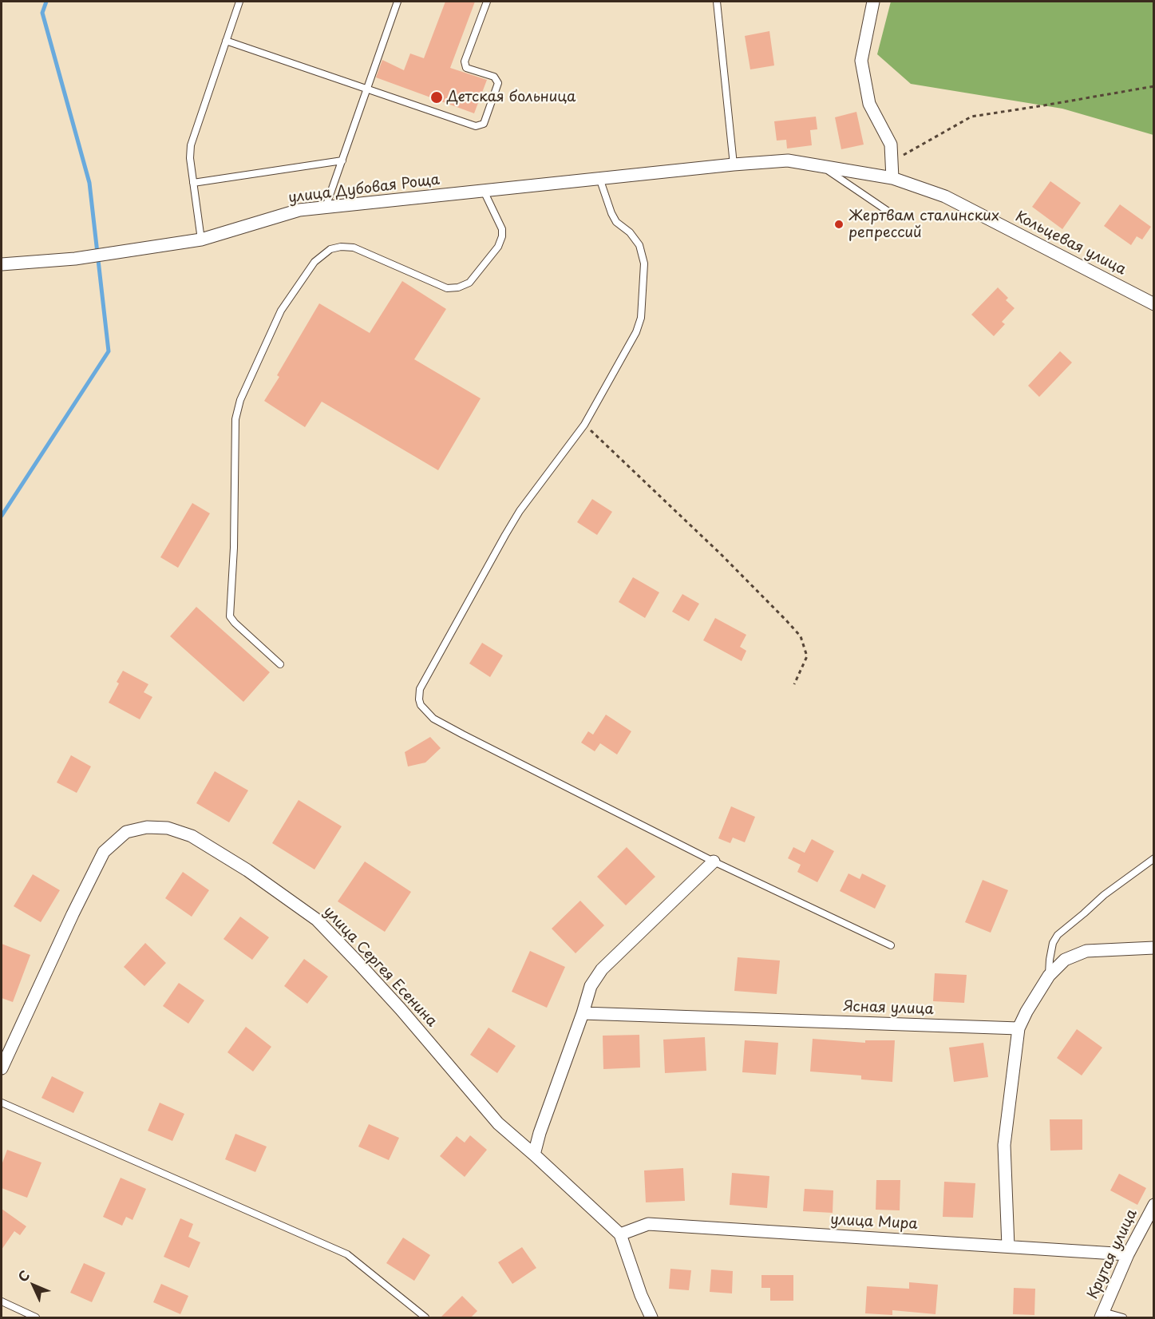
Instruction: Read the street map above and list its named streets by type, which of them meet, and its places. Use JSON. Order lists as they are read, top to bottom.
{
  "streets": {
    "street": [
      "улица Дубовая Роща",
      "Кольцевая улица",
      "улица Сергея Есенина",
      "Ясная улица",
      "улица Мира",
      "Крутая улица"
    ]
  },
  "crossings": [
    ["улица Дубовая Роща", "Кольцевая улица"],
    ["улица Сергея Есенина", "улица Мира"],
    ["улица Мира", "Крутая улица"]
  ],
  "places": ["Детская больница", "Жертвам сталинских репрессий"],
  "north": "top left"
}
